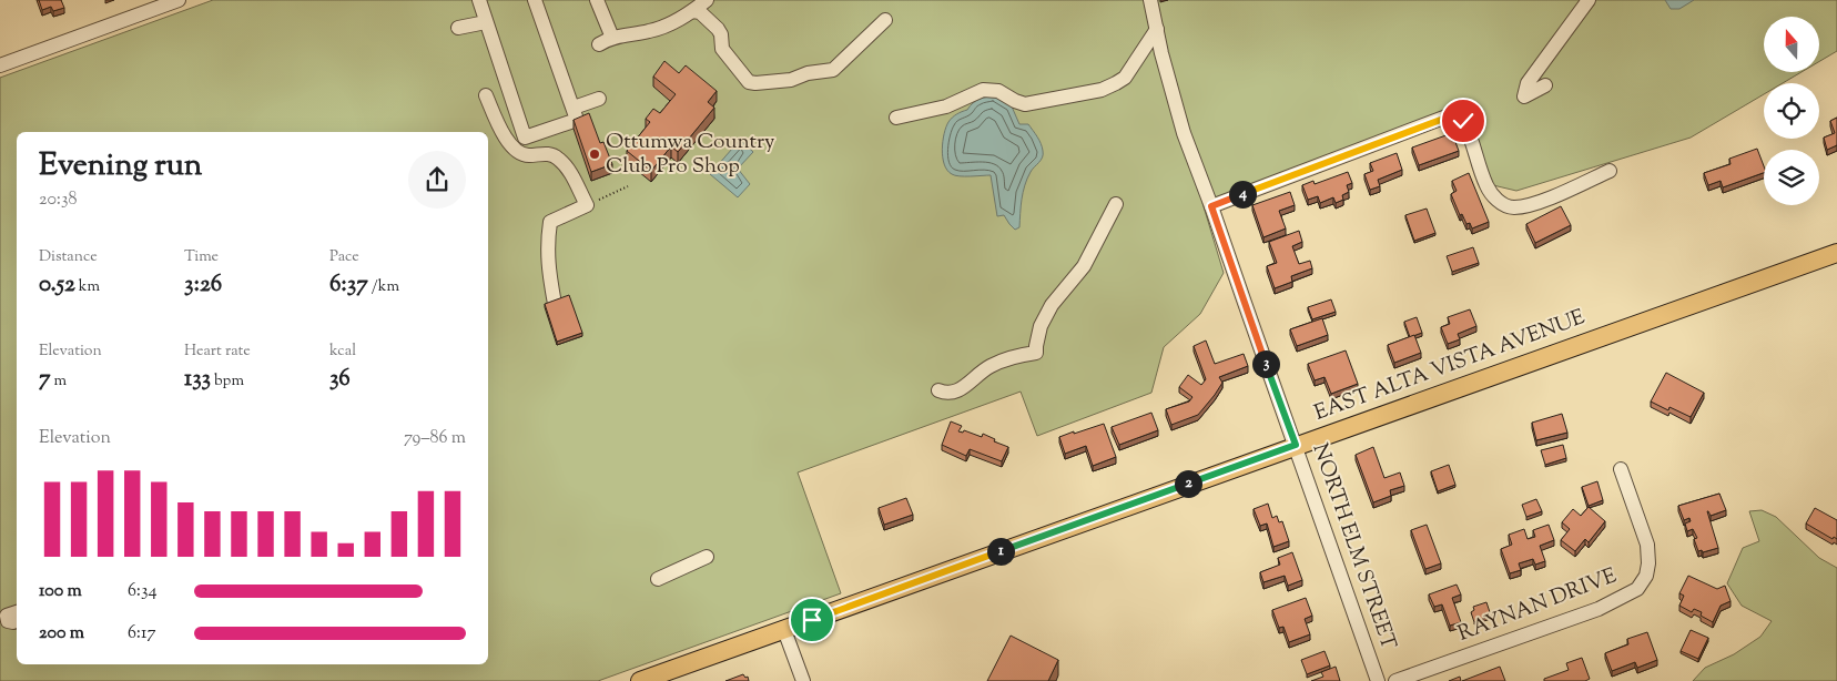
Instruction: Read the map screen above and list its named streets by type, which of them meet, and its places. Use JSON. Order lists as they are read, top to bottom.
{
  "streets": {
    "main road": ["EAST ALTA VISTA AVENUE"],
    "street": ["NORTH ELM STREET", "RAYNAN DRIVE"]
  },
  "crossings": [
    ["EAST ALTA VISTA AVENUE", "NORTH ELM STREET"]
  ],
  "places": ["Ottumwa Country Club Pro Shop"],
  "north": "top",
  "page": {
    "heading": ["Evening run", "20:38"],
    "pins": [
      "4",
      "3",
      "2",
      "1"
    ],
    "stats": [
      ["Distance", "0.52 km"],
      ["Time", "3:26"],
      ["Pace", "6:37 /km"],
      ["Elevation", "7 m"],
      ["Heart rate", "133 bpm"],
      ["kcal", "36"]
    ],
    "chart": ["Elevation", "79–86 m"],
    "list": [
      {
        "name": "100 m",
        "note": "6:34"
      },
      {
        "name": "200 m",
        "note": "6:17"
      }
    ]
  }
}
